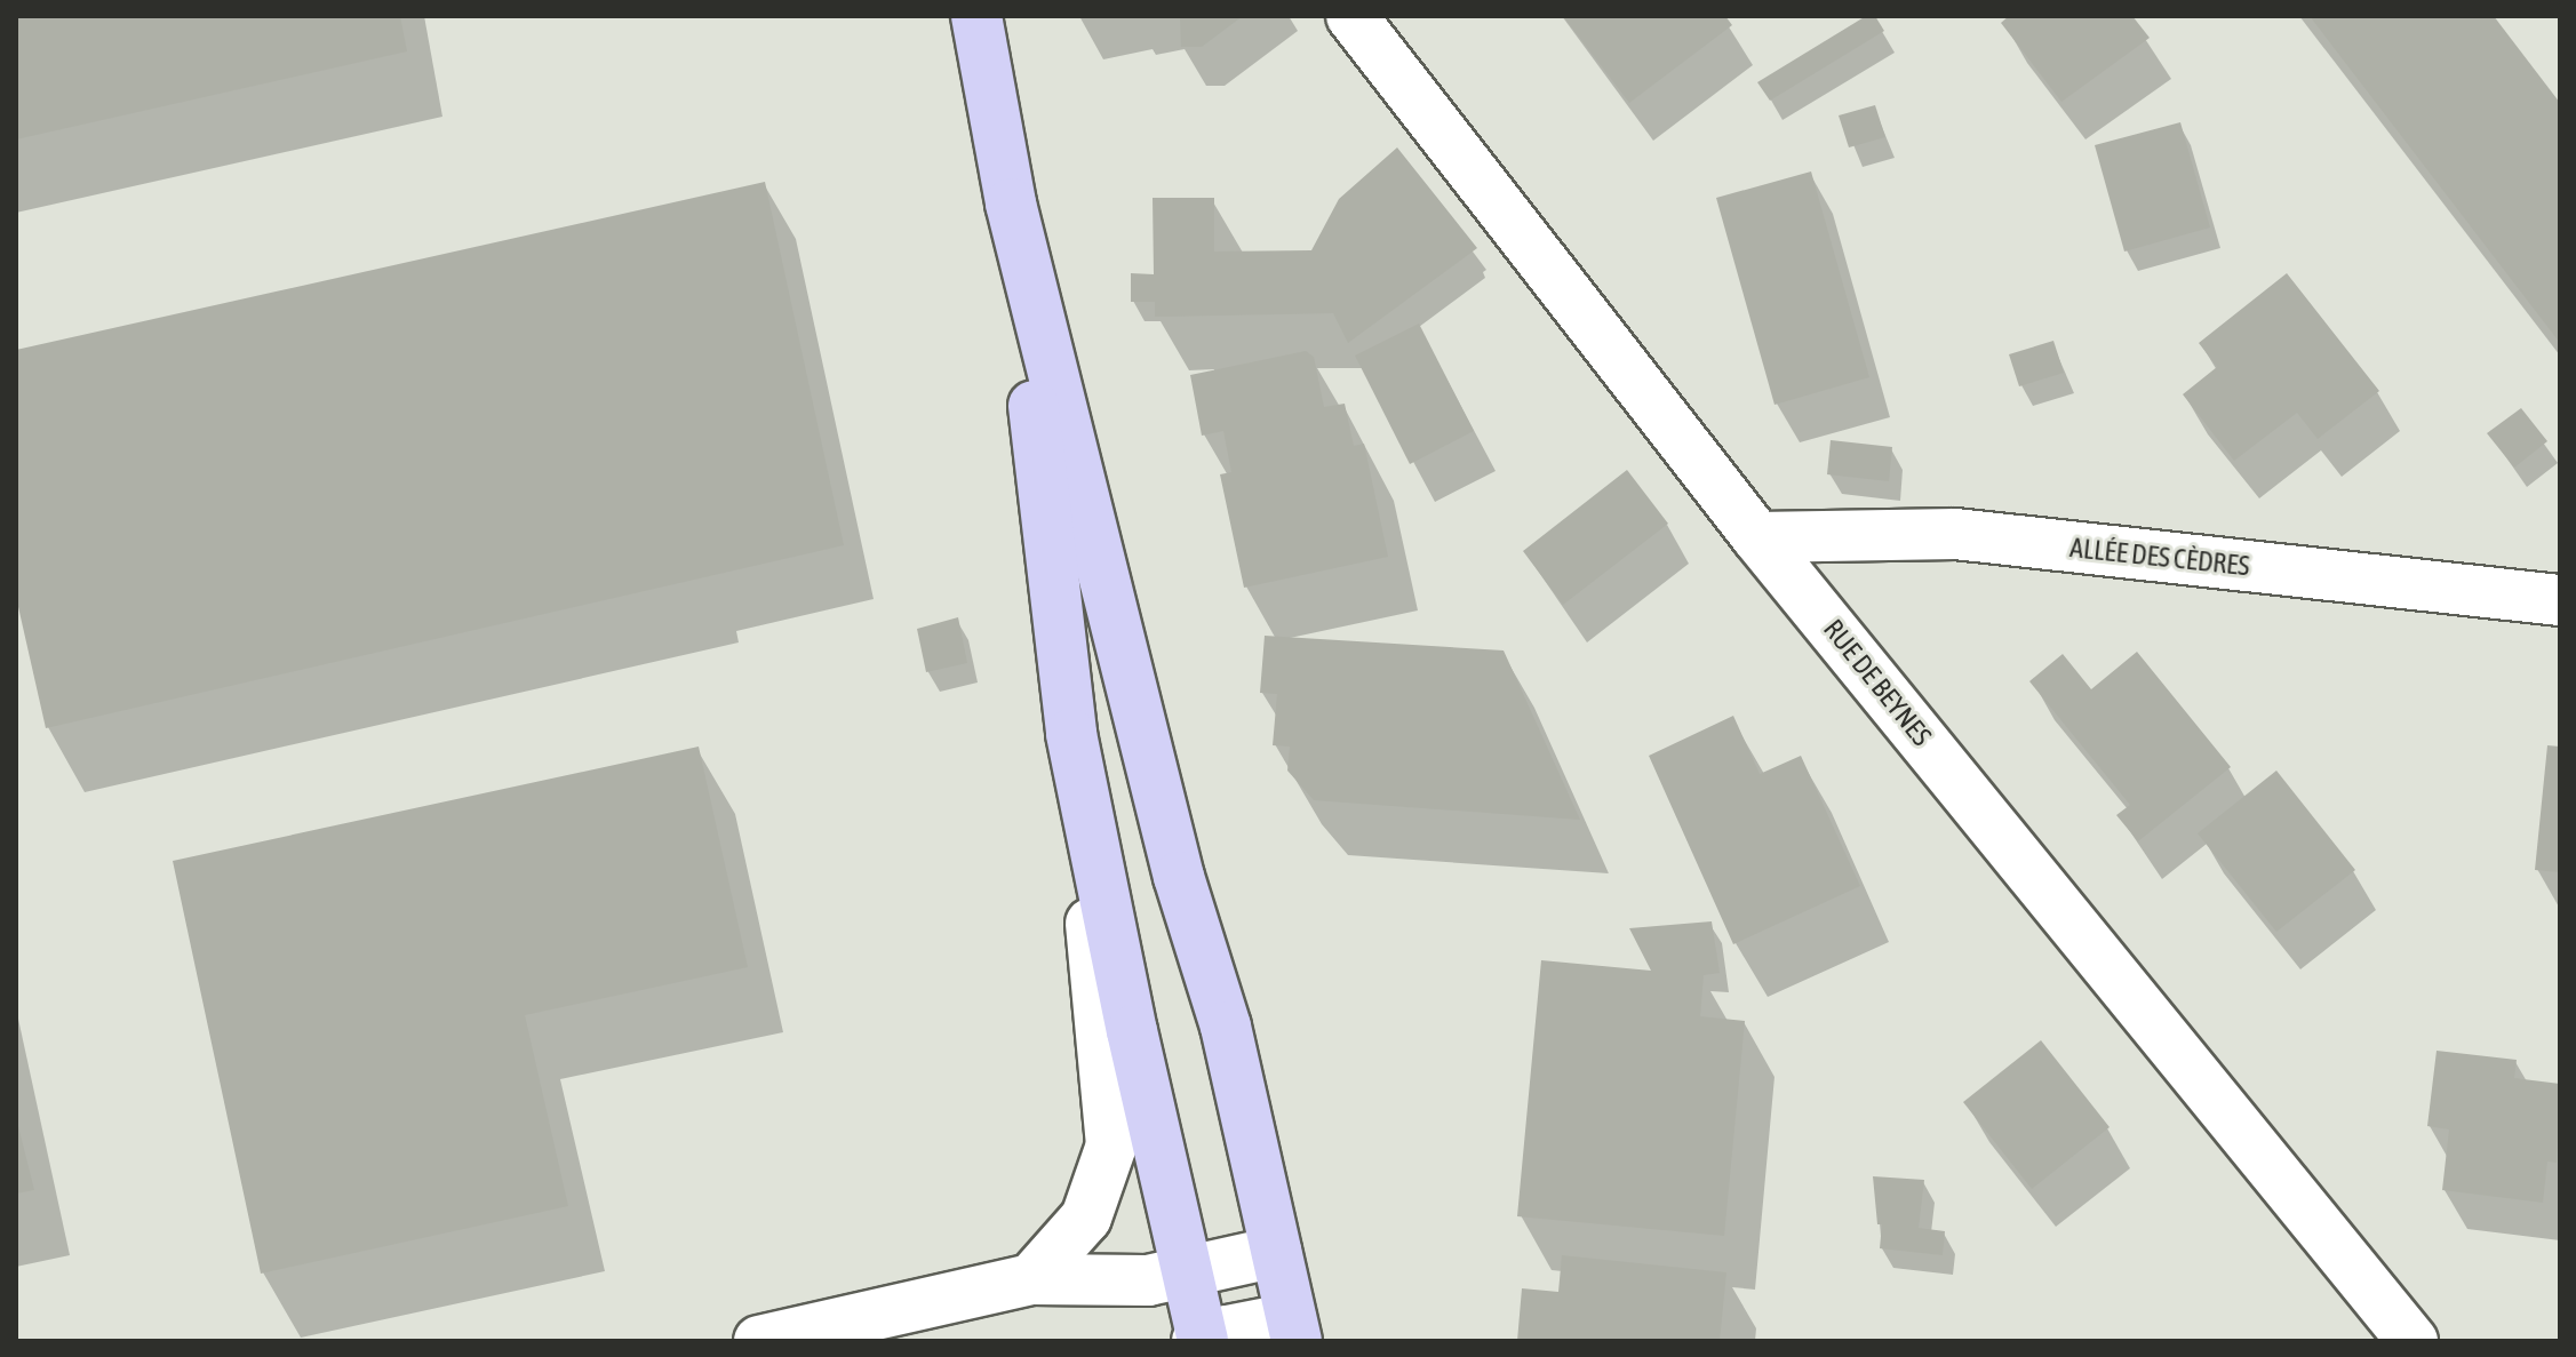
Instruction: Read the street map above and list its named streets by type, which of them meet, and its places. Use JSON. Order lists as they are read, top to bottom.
{
  "streets": {
    "street": ["ALLÉE DES CÈDRES", "RUE DE BEYNES"]
  },
  "crossings": [
    ["ALLÉE DES CÈDRES", "RUE DE BEYNES"]
  ]
}
